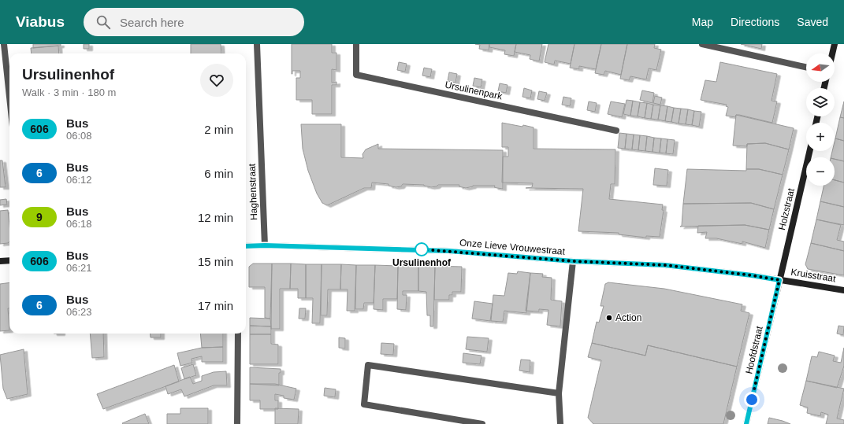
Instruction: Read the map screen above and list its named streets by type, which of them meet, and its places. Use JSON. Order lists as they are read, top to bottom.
{
  "streets": {
    "street": [
      "Ursulinenpark",
      "Haghenstraat",
      "Holzstraat",
      "Onze Lieve Vrouwestraat",
      "Kruisstraat",
      "Hoofdstraat"
    ]
  },
  "crossings": [
    ["Haghenstraat", "Onze Lieve Vrouwestraat"],
    ["Holzstraat", "Onze Lieve Vrouwestraat"],
    ["Holzstraat", "Kruisstraat"],
    ["Holzstraat", "Hoofdstraat"],
    ["Onze Lieve Vrouwestraat", "Kruisstraat"],
    ["Onze Lieve Vrouwestraat", "Hoofdstraat"],
    ["Kruisstraat", "Hoofdstraat"]
  ],
  "places": ["Ursulinenhof", "Action"],
  "lines": ["bus line 606"],
  "north": "left",
  "page": {
    "header": "Viabus",
    "search": "Search here",
    "nav": ["Map", "Directions", "Saved"],
    "map_buttons": ["+", "−"],
    "heading": ["Ursulinenhof", "Walk · 3 min · 180 m"],
    "list": [
      {
        "mark": "606",
        "name": "Bus",
        "note": "06:08",
        "value": "2 min"
      },
      {
        "mark": "6",
        "name": "Bus",
        "note": "06:12",
        "value": "6 min"
      },
      {
        "mark": "9",
        "name": "Bus",
        "note": "06:18",
        "value": "12 min"
      },
      {
        "mark": "606",
        "name": "Bus",
        "note": "06:21",
        "value": "15 min"
      },
      {
        "mark": "6",
        "name": "Bus",
        "note": "06:23",
        "value": "17 min"
      }
    ]
  }
}
